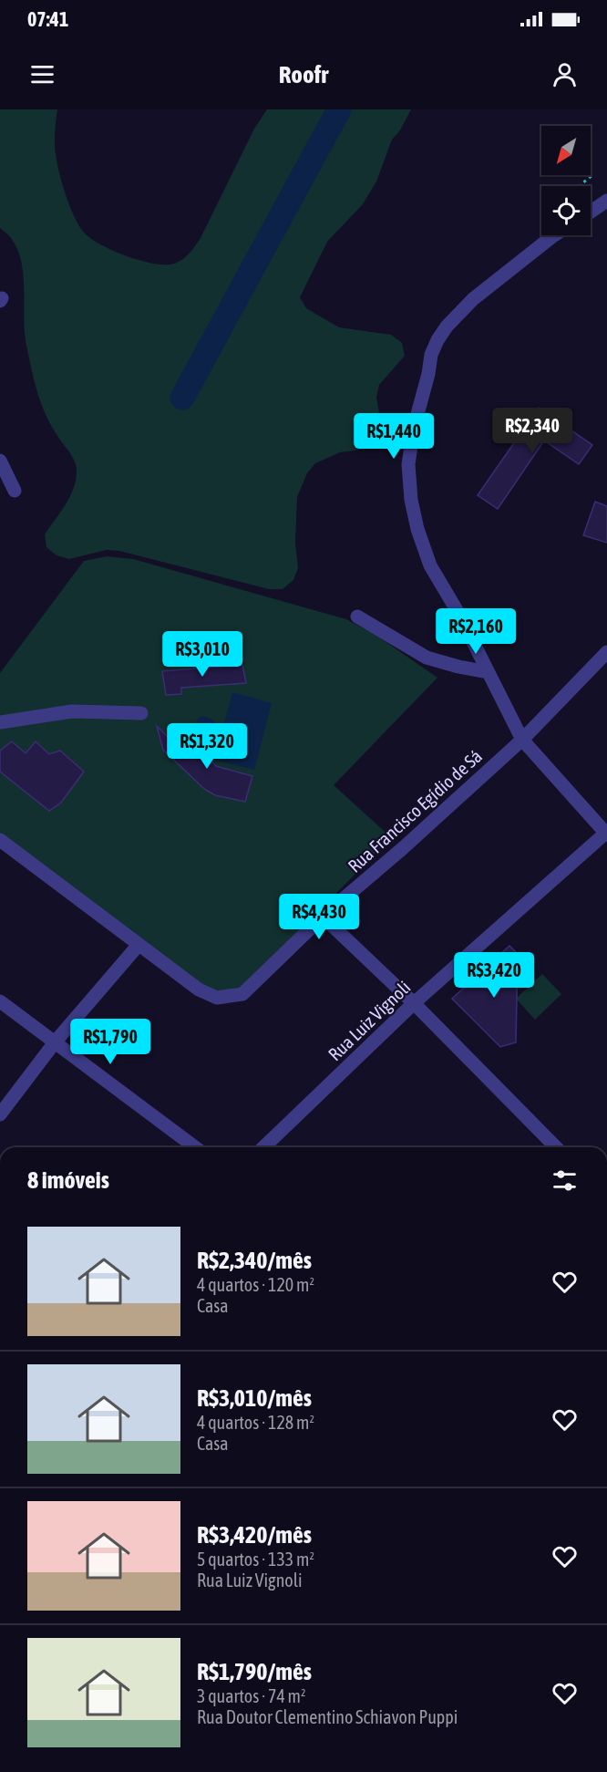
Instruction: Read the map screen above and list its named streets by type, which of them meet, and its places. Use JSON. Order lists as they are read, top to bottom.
{
  "streets": {
    "street": ["Rua Francisco Egídio de Sá", "Rua Luiz Vignoli"]
  },
  "north": "bottom left",
  "page": {
    "status": "07:41",
    "header": "Roofr",
    "price": [
      "R$2,340",
      "R$1,440",
      "R$2,160",
      "R$3,010",
      "R$1,320",
      "R$4,430",
      "R$3,420",
      "R$1,790"
    ],
    "heading": "8 imóveis",
    "list": [
      {
        "name": "R$2,340/mês",
        "note": "4 quartos · 120 m² · Casa"
      },
      {
        "name": "R$3,010/mês",
        "note": "4 quartos · 128 m² · Casa"
      },
      {
        "name": "R$3,420/mês",
        "note": "5 quartos · 133 m² · Rua Luiz Vignoli"
      },
      {
        "name": "R$1,790/mês",
        "note": "3 quartos · 74 m² · Rua Doutor Clementino Schiavon Puppi"
      }
    ]
  }
}
